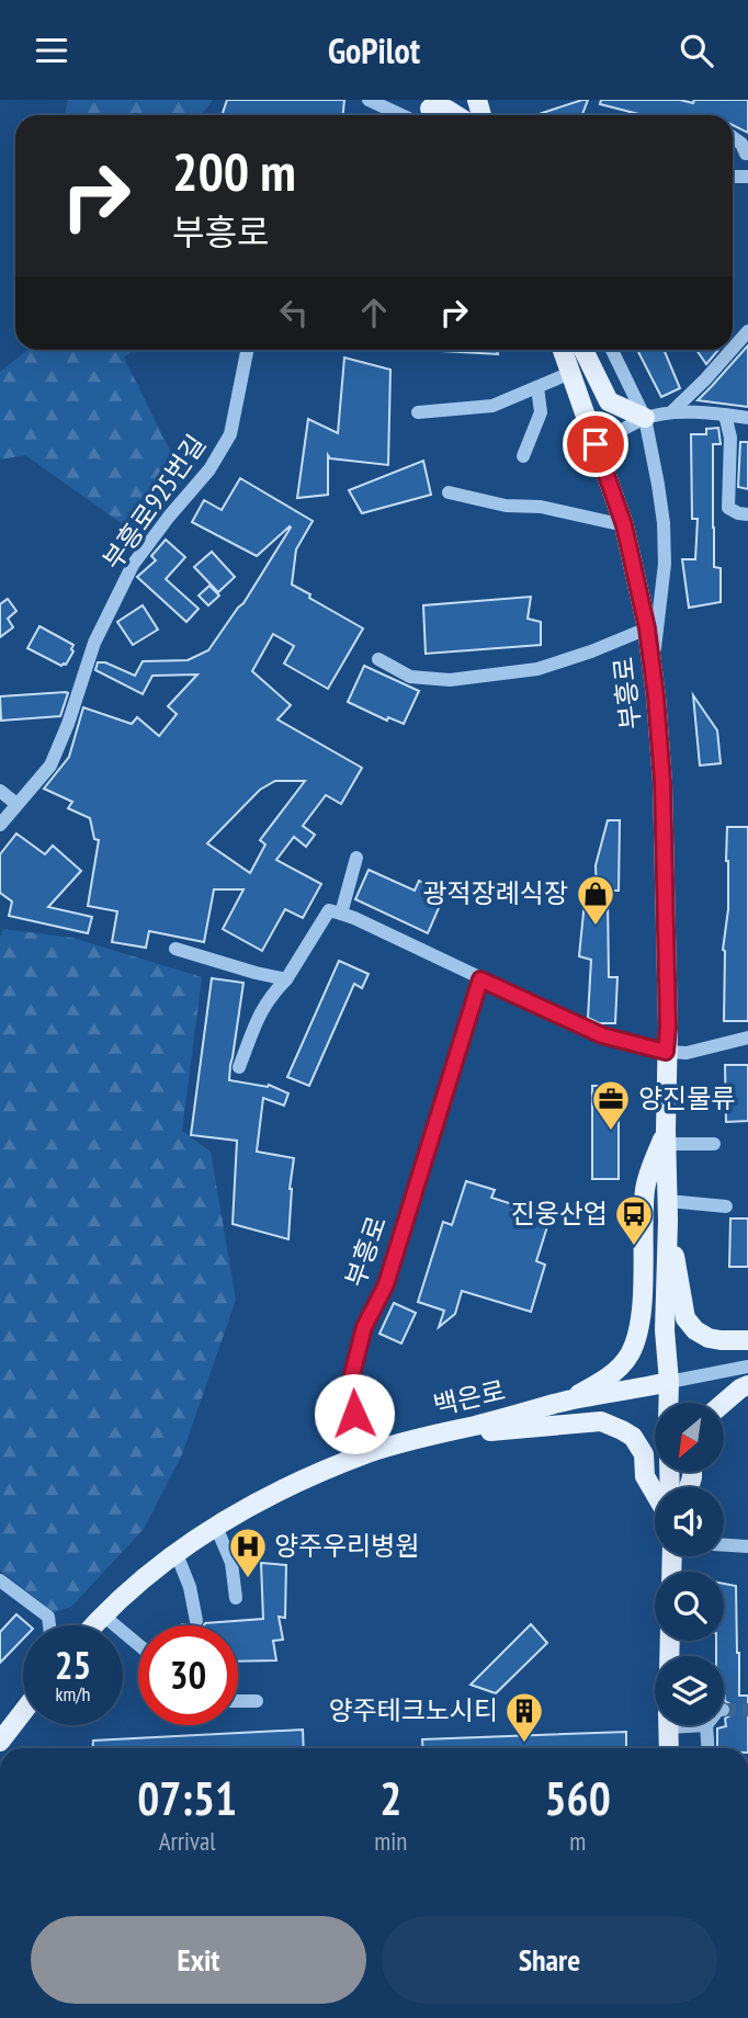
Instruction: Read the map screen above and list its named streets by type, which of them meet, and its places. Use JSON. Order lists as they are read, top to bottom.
{
  "streets": {
    "main road": ["부흥로", "백은로"],
    "street": ["부흥로925번길"]
  },
  "crossings": [
    ["부흥로", "백은로"]
  ],
  "places": {
    "shop": ["광적장례식장"],
    "office": ["양진물류"],
    "bus stop": ["진웅산업"],
    "hospital": ["양주우리병원"],
    "building": ["양주테크노시티"]
  },
  "north": "bottom left",
  "page": {
    "header": "GoPilot",
    "turn": ["200 m", "부흥로"],
    "speed": "25 km/h",
    "limit": "30",
    "eta": [
      "07:51",
      "Arrival",
      "2",
      "min",
      "560",
      "m"
    ],
    "buttons": ["Exit", "Share"]
  }
}
